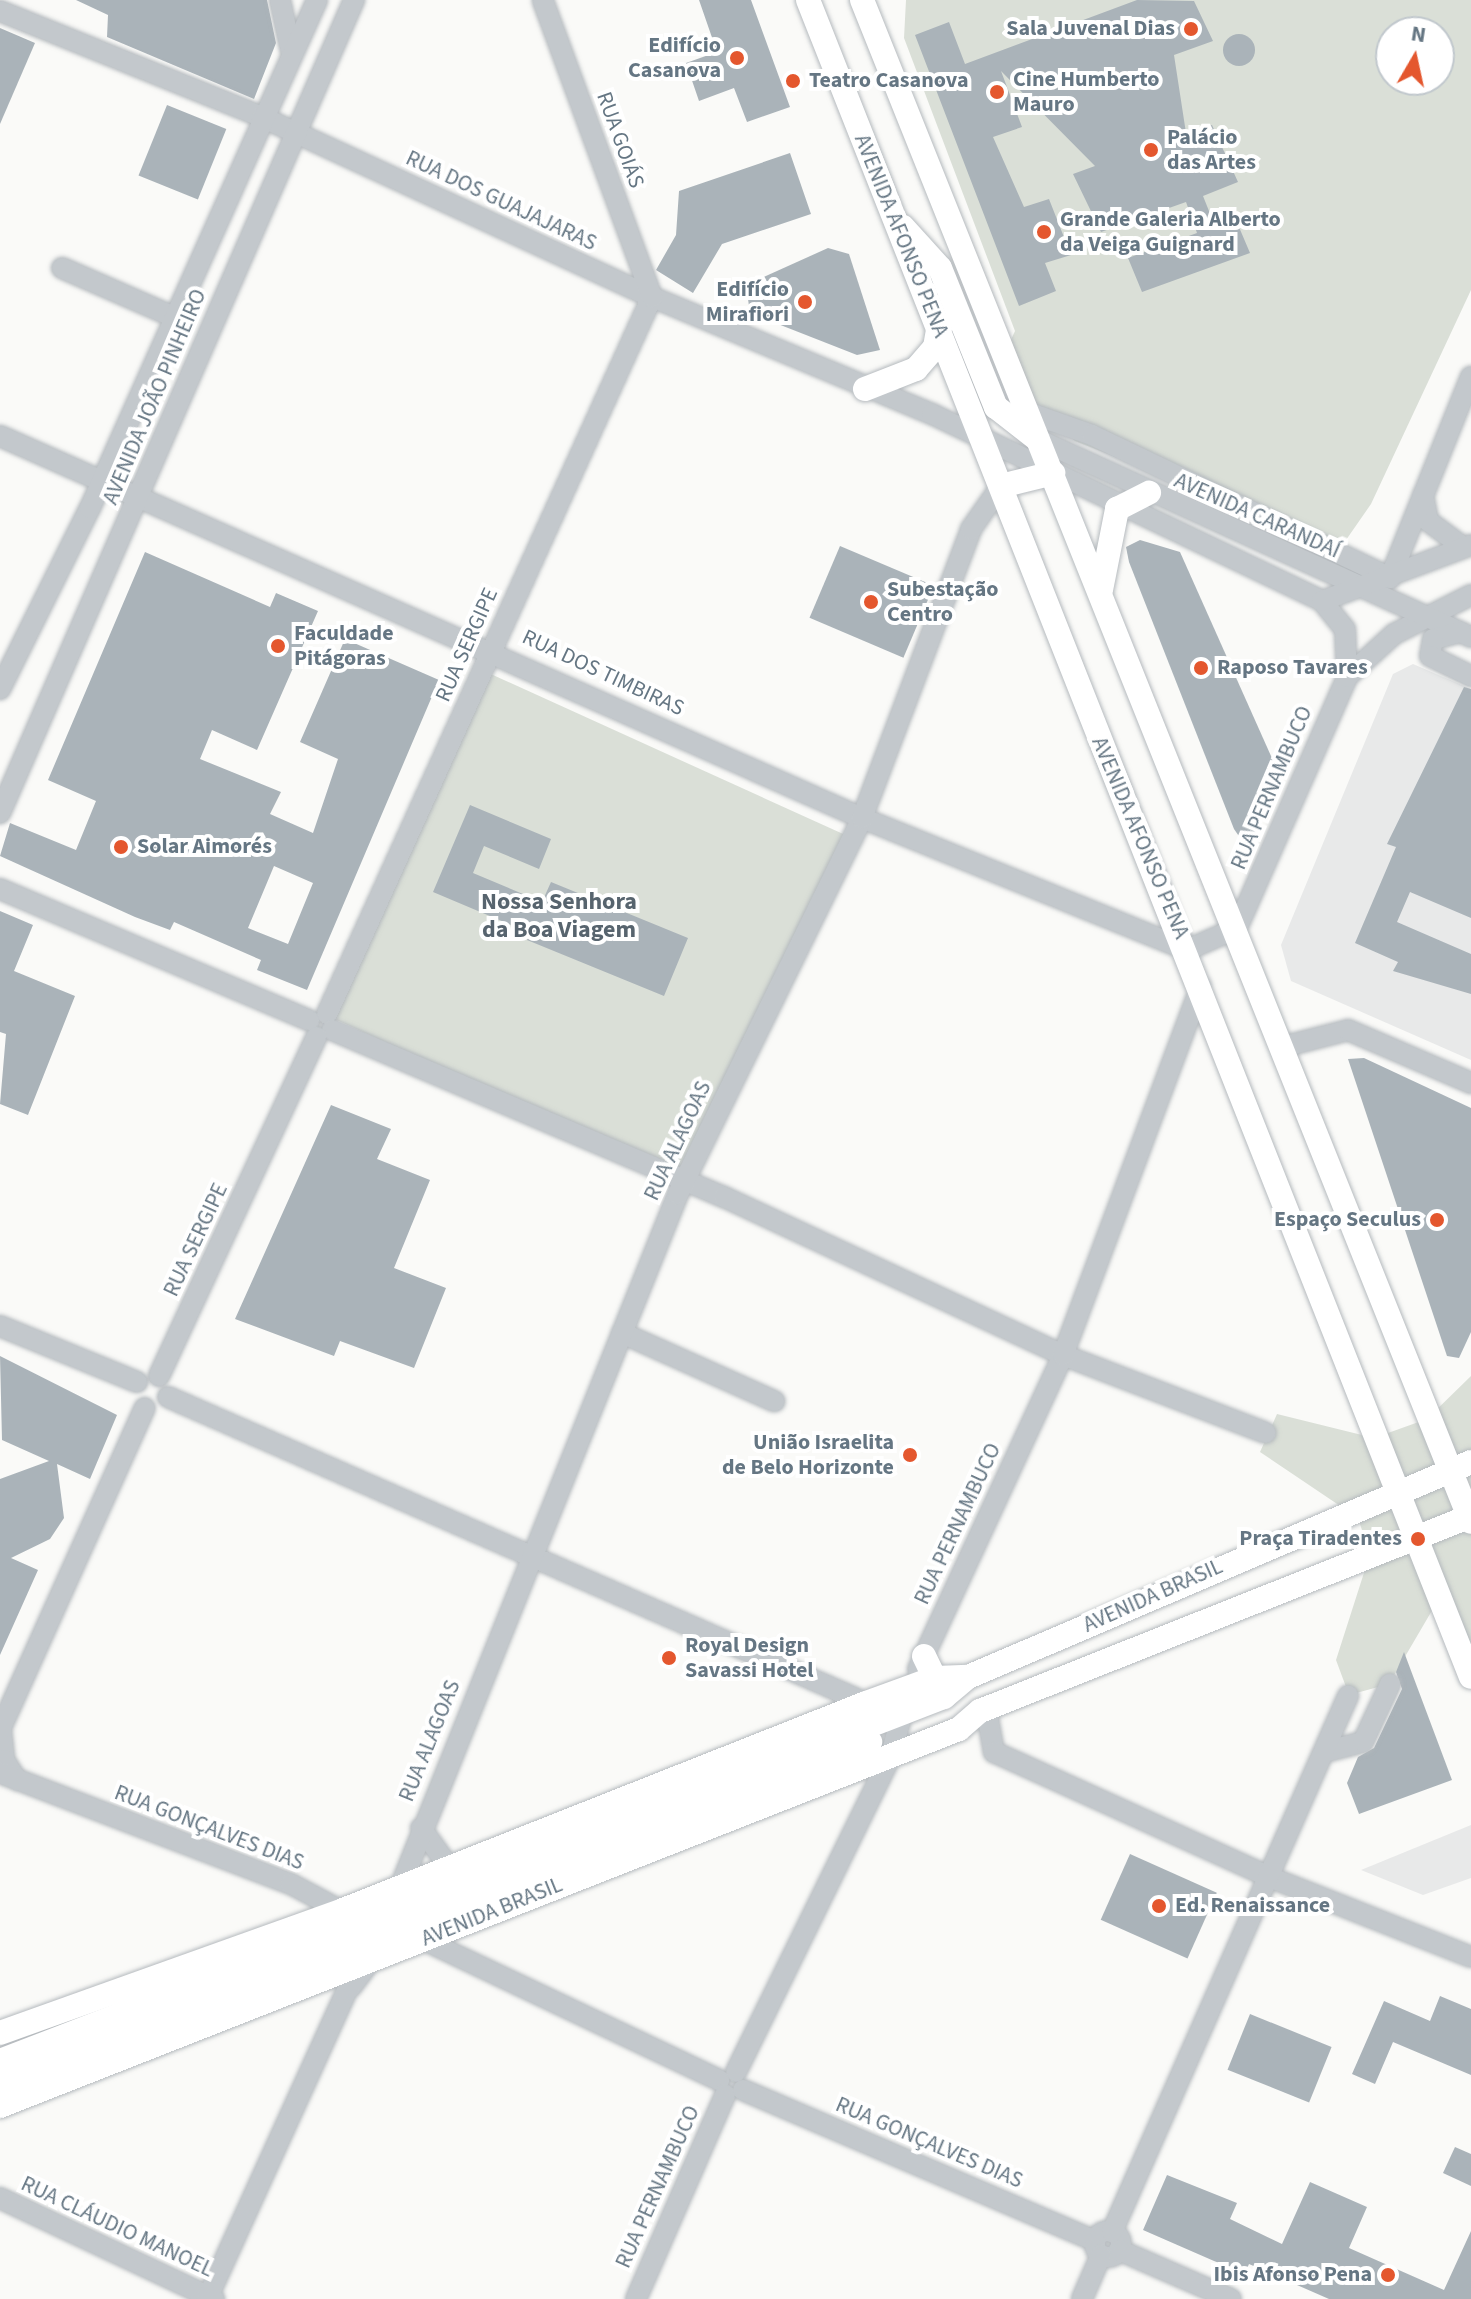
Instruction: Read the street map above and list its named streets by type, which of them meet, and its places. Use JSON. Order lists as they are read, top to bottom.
{
  "streets": {
    "main road": ["AVENIDA AFONSO PENA", "AVENIDA BRASIL"],
    "street": [
      "RUA GOIÁS",
      "RUA DOS GUAJAJARAS",
      "AVENIDA JOÃO PINHEIRO",
      "AVENIDA CARANDAÍ",
      "RUA SERGIPE",
      "RUA DOS TIMBIRAS",
      "RUA PERNAMBUCO",
      "RUA ALAGOAS",
      "RUA GONÇALVES DIAS",
      "RUA CLÁUDIO MANOEL"
    ]
  },
  "crossings": [
    ["RUA GOIÁS", "RUA DOS GUAJAJARAS"],
    ["RUA GOIÁS", "RUA SERGIPE"],
    ["RUA DOS GUAJAJARAS", "AVENIDA AFONSO PENA"],
    ["RUA DOS GUAJAJARAS", "AVENIDA JOÃO PINHEIRO"],
    ["RUA DOS GUAJAJARAS", "RUA SERGIPE"],
    ["AVENIDA AFONSO PENA", "RUA DOS TIMBIRAS"],
    ["AVENIDA AFONSO PENA", "RUA PERNAMBUCO"],
    ["AVENIDA AFONSO PENA", "RUA ALAGOAS"],
    ["AVENIDA AFONSO PENA", "AVENIDA BRASIL"],
    ["AVENIDA JOÃO PINHEIRO", "RUA DOS TIMBIRAS"],
    ["AVENIDA CARANDAÍ", "RUA PERNAMBUCO"],
    ["RUA SERGIPE", "RUA DOS TIMBIRAS"],
    ["RUA DOS TIMBIRAS", "RUA ALAGOAS"],
    ["RUA PERNAMBUCO", "AVENIDA BRASIL"],
    ["RUA PERNAMBUCO", "RUA GONÇALVES DIAS"],
    ["RUA ALAGOAS", "AVENIDA BRASIL"],
    ["RUA ALAGOAS", "RUA GONÇALVES DIAS"],
    ["RUA ALAGOAS", "RUA CLÁUDIO MANOEL"],
    ["AVENIDA BRASIL", "RUA GONÇALVES DIAS"]
  ],
  "districts": ["Nossa Senhora da Boa Viagem"],
  "places": [
    "Sala Juvenal Dias",
    "Edifício Casanova",
    "Teatro Casanova",
    "Cine Humberto Mauro",
    "Palácio das Artes",
    "Grande Galeria Alberto da Veiga Guignard",
    "Edifício Mirafiori",
    "Subestação Centro",
    "Faculdade Pitágoras",
    "Raposo Tavares",
    "Solar Aimorés",
    "Espaço Seculus",
    "União Israelita de Belo Horizonte",
    "Praça Tiradentes",
    "Royal Design Savassi Hotel",
    "Ed. Renaissance",
    "Ibis Afonso Pena"
  ],
  "north": "top"
}
